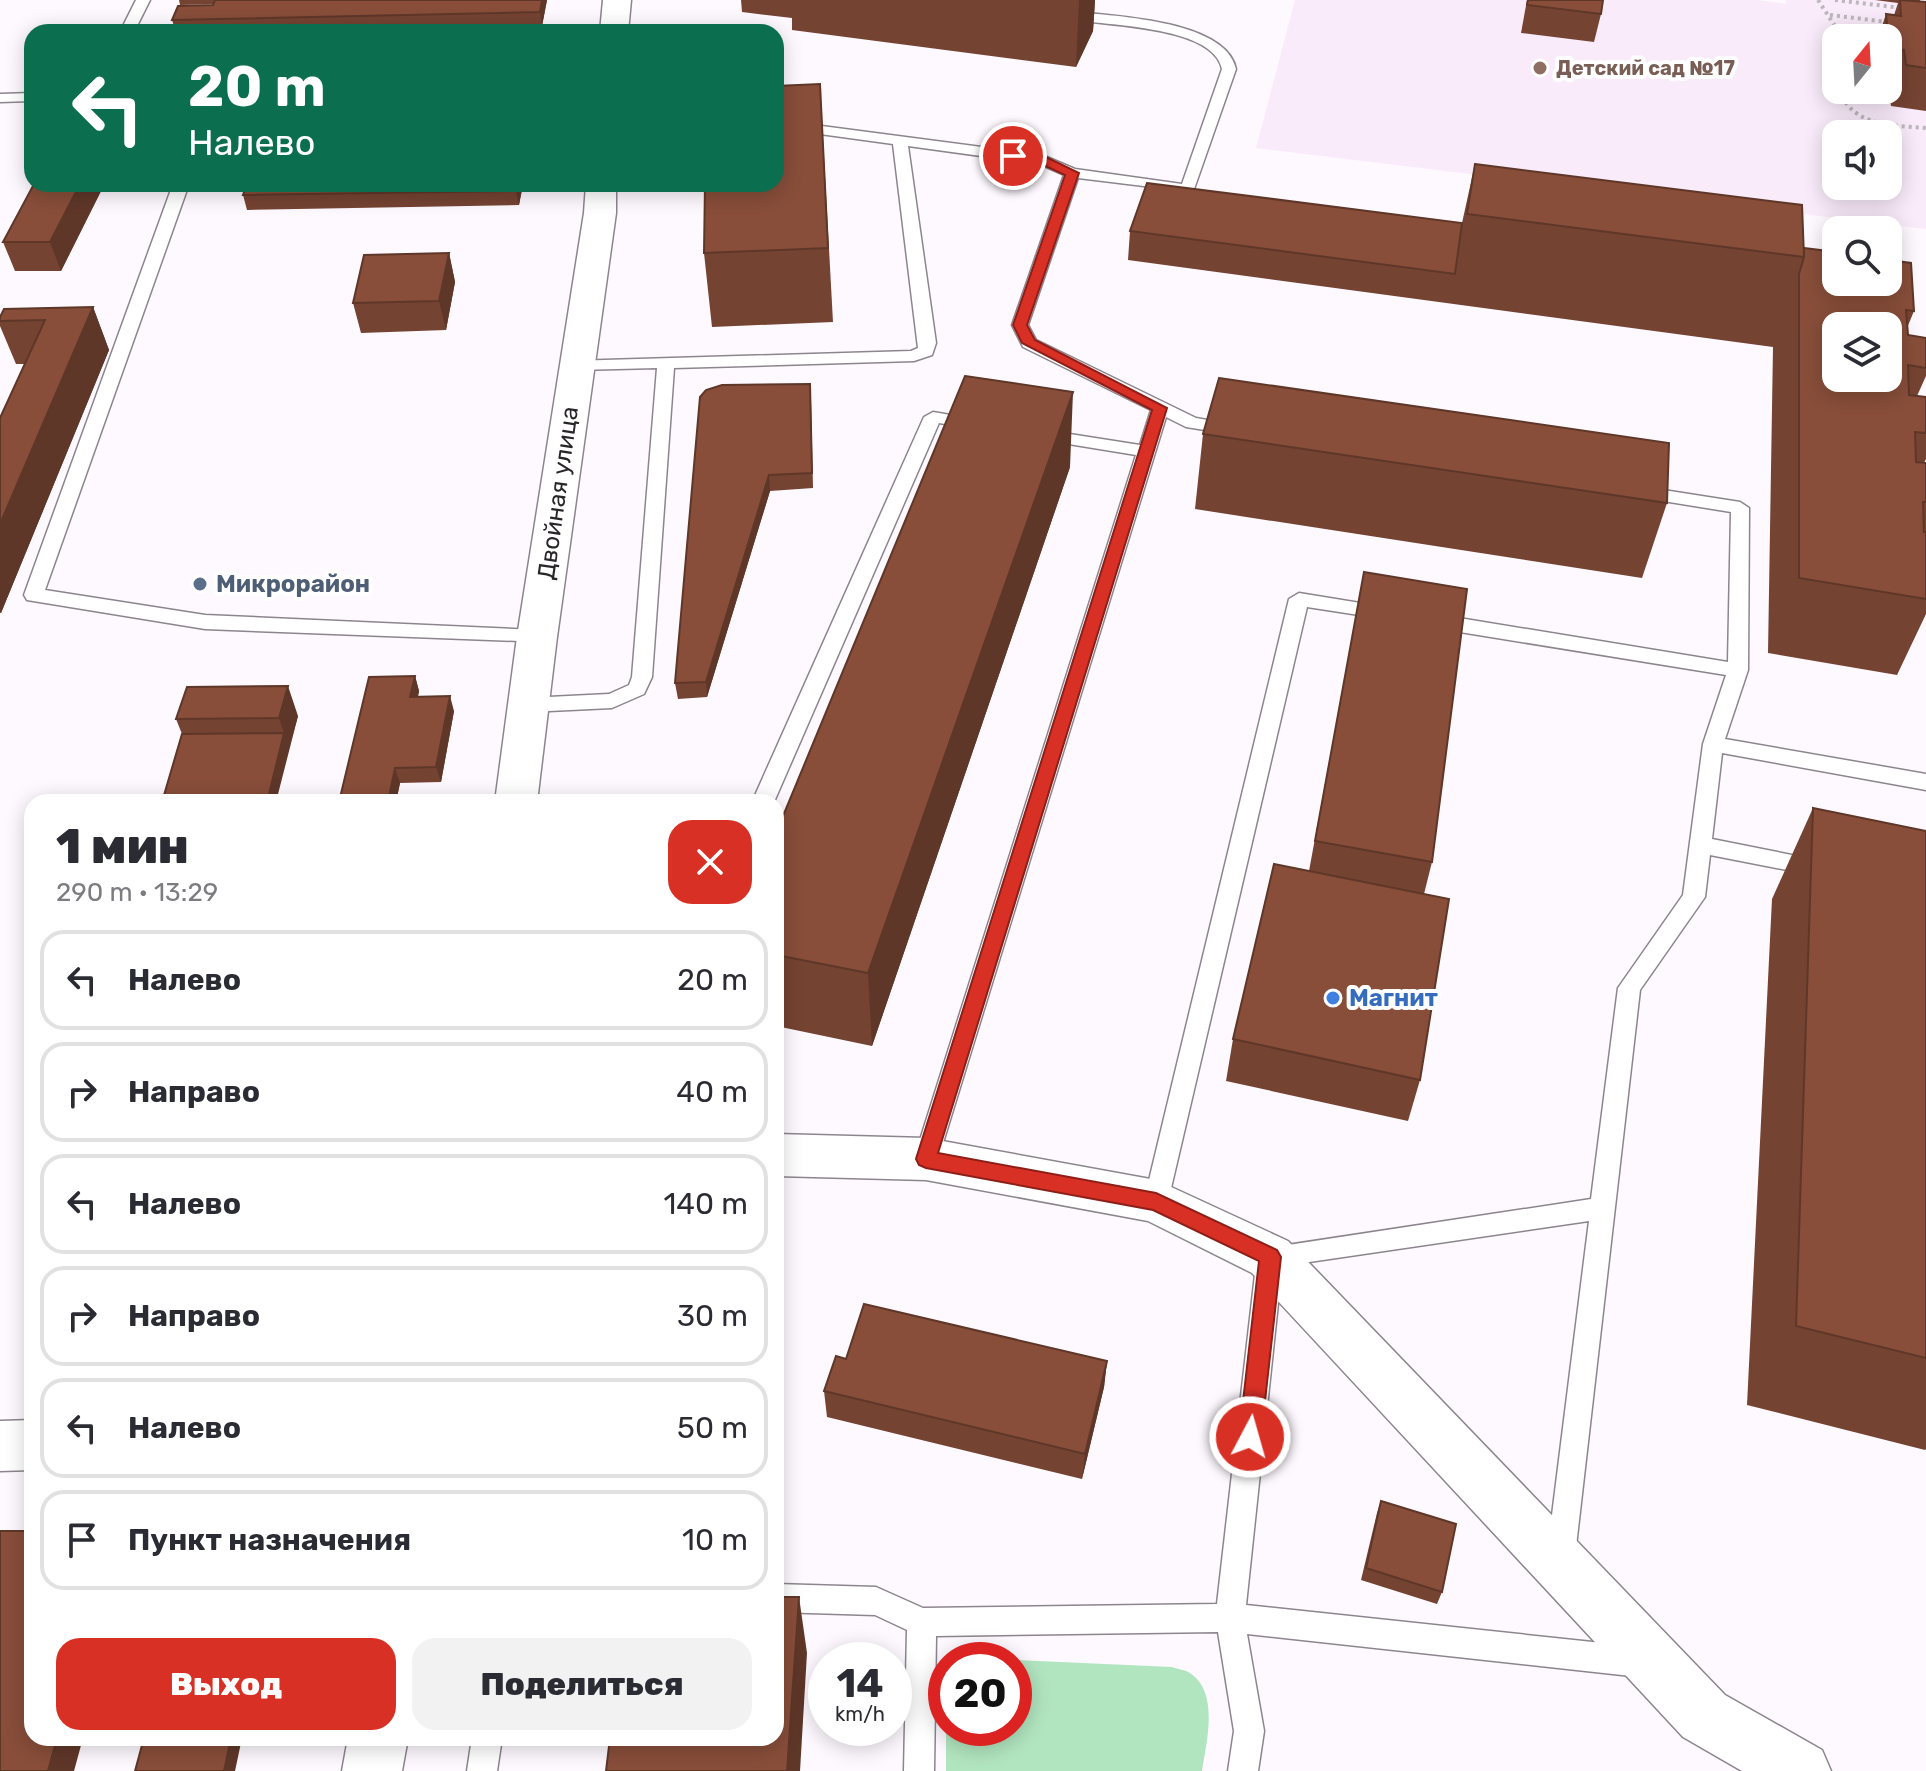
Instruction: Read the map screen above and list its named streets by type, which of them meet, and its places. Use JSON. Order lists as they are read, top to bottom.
{
  "streets": {
    "street": ["Двойная улица"]
  },
  "places": ["Детский сад №17", "Микрорайон", "Магнит"],
  "north": "top",
  "page": {
    "turn": ["20 m", "Налево"],
    "heading": ["1 мин", "290 m · 13:29"],
    "list": [
      {
        "name": "Налево",
        "value": "20 m"
      },
      {
        "name": "Направо",
        "value": "40 m"
      },
      {
        "name": "Налево",
        "value": "140 m"
      },
      {
        "name": "Направо",
        "value": "30 m"
      },
      {
        "name": "Налево",
        "value": "50 m"
      },
      {
        "name": "Пункт назначения",
        "value": "10 m"
      }
    ],
    "buttons": ["Выход", "Поделиться"],
    "speed": "14 km/h",
    "limit": "20"
  }
}
